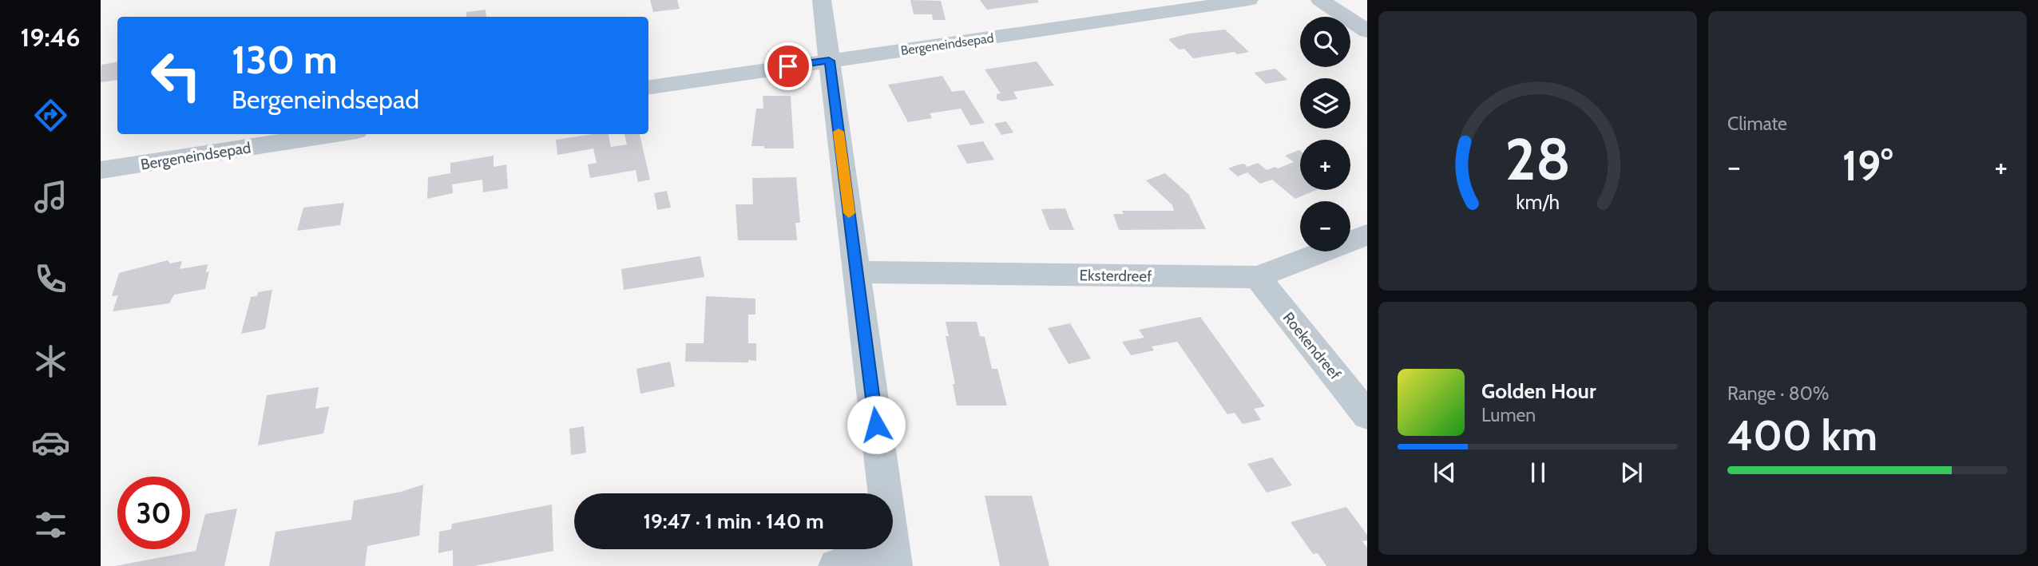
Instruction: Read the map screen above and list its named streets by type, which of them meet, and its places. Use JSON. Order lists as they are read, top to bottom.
{
  "streets": {
    "street": ["Bergeneindsepad", "Eksterdreef", "Roekendreef"]
  },
  "crossings": [
    ["Eksterdreef", "Roekendreef"]
  ],
  "page": {
    "tabs": "19:46",
    "tile": [
      "Climate",
      ["Range · 80%", "400 km"]
    ],
    "map_buttons": ["+", "−"],
    "turn": ["130 m", "Bergeneindsepad"],
    "heat": ["−", "19°", "+"],
    "song": ["Golden Hour", "Lumen"],
    "limit": "30",
    "trip": "19:47 · 1 min · 140 m",
    "gauge": ["28", "km/h"]
  }
}
